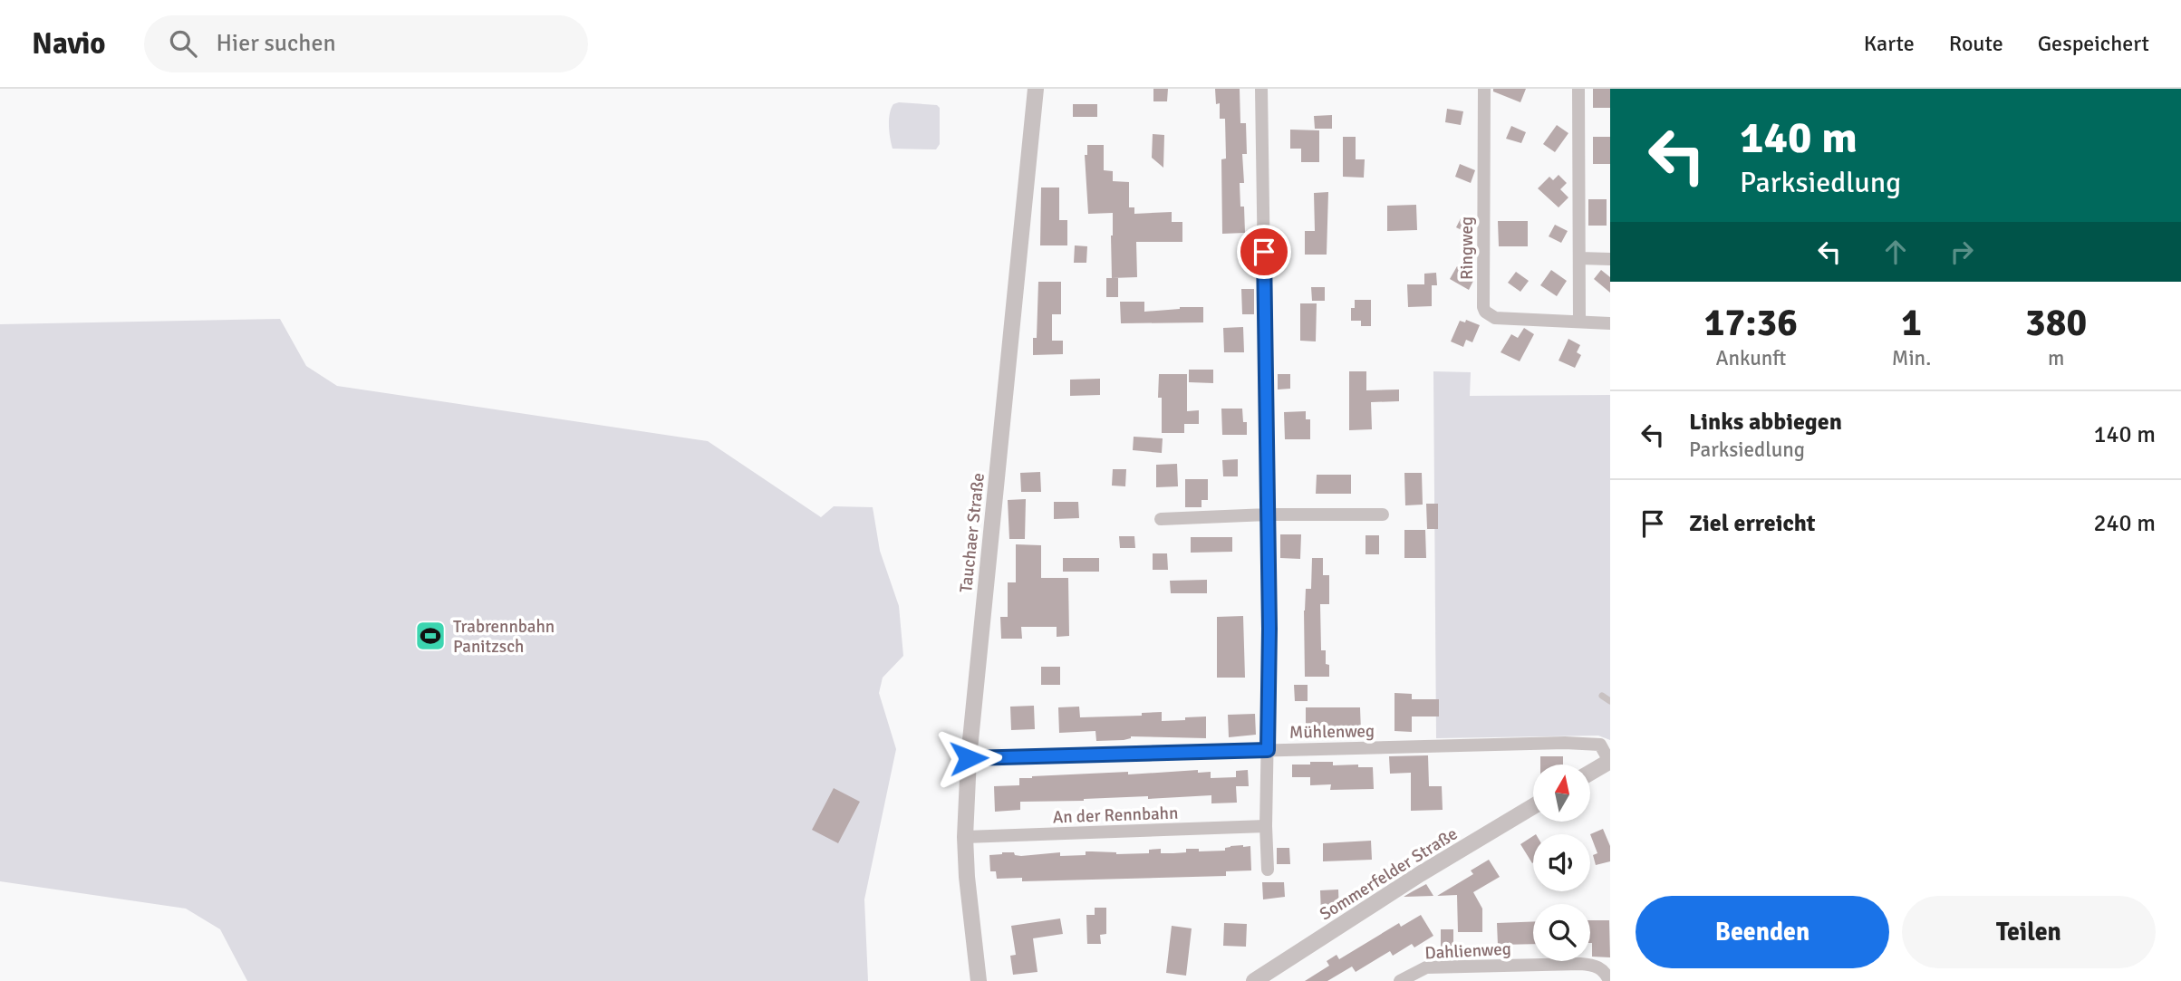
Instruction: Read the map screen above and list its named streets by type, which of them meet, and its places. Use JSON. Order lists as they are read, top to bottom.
{
  "streets": {
    "street": [
      "Ringweg",
      "Tauchaer Straße",
      "Mühlenweg",
      "An der Rennbahn",
      "Sommerfelder Straße",
      "Dahlienweg"
    ]
  },
  "crossings": [
    ["Tauchaer Straße", "Mühlenweg"],
    ["Tauchaer Straße", "An der Rennbahn"]
  ],
  "places": {
    "sports": ["Trabrennbahn Panitzsch"]
  },
  "north": "top",
  "page": {
    "header": "Navio",
    "search": "Hier suchen",
    "nav": ["Karte", "Route", "Gespeichert"],
    "turn": ["140 m", "Parksiedlung"],
    "eta": [
      "17:36",
      "Ankunft",
      "1",
      "Min.",
      "380",
      "m"
    ],
    "list": [
      {
        "name": "Links abbiegen",
        "note": "Parksiedlung",
        "value": "140 m"
      },
      {
        "name": "Ziel erreicht",
        "value": "240 m"
      }
    ],
    "buttons": ["Beenden", "Teilen"]
  }
}
